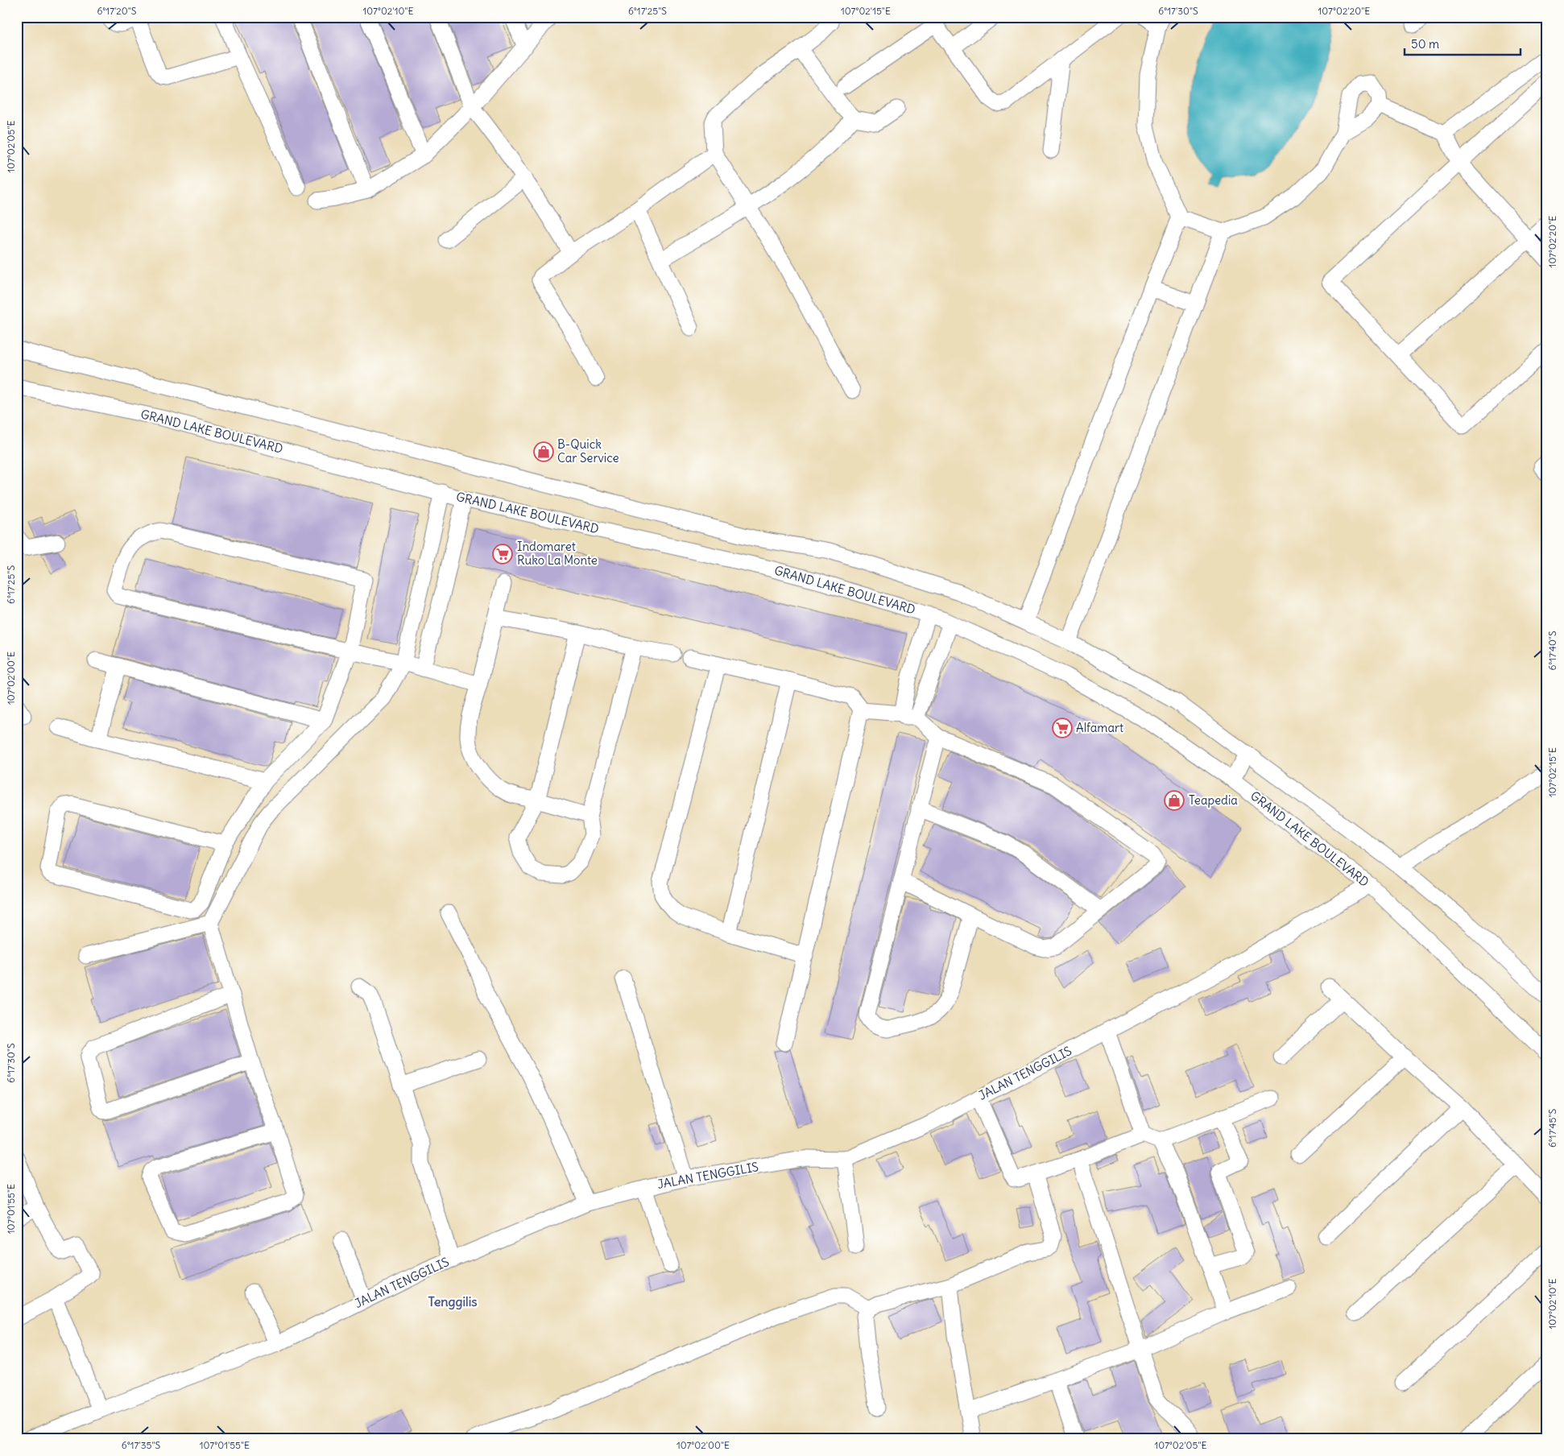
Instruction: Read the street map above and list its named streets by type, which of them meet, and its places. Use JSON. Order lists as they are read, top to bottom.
{
  "streets": {
    "street": ["GRAND LAKE BOULEVARD", "JALAN TENGGILIS"]
  },
  "crossings": [
    ["GRAND LAKE BOULEVARD", "JALAN TENGGILIS"]
  ],
  "districts": ["Tenggilis"],
  "places": {
    "shop": ["B-Quick Car Service", "Teapedia"],
    "supermarket": ["Indomaret Ruko La Monte", "Alfamart"]
  },
  "scale_bar": "50 m",
  "coordinates": [
    "6°17'20\"S",
    "107°02'10\"E",
    "6°17'25\"S",
    "107°02'15\"E",
    "6°17'30\"S",
    "107°02'20\"E",
    "107°02'05\"E",
    "6°17'40\"S",
    "107°02'00\"E",
    "6°17'45\"S",
    "107°01'55\"E",
    "6°17'35\"S"
  ]
}
